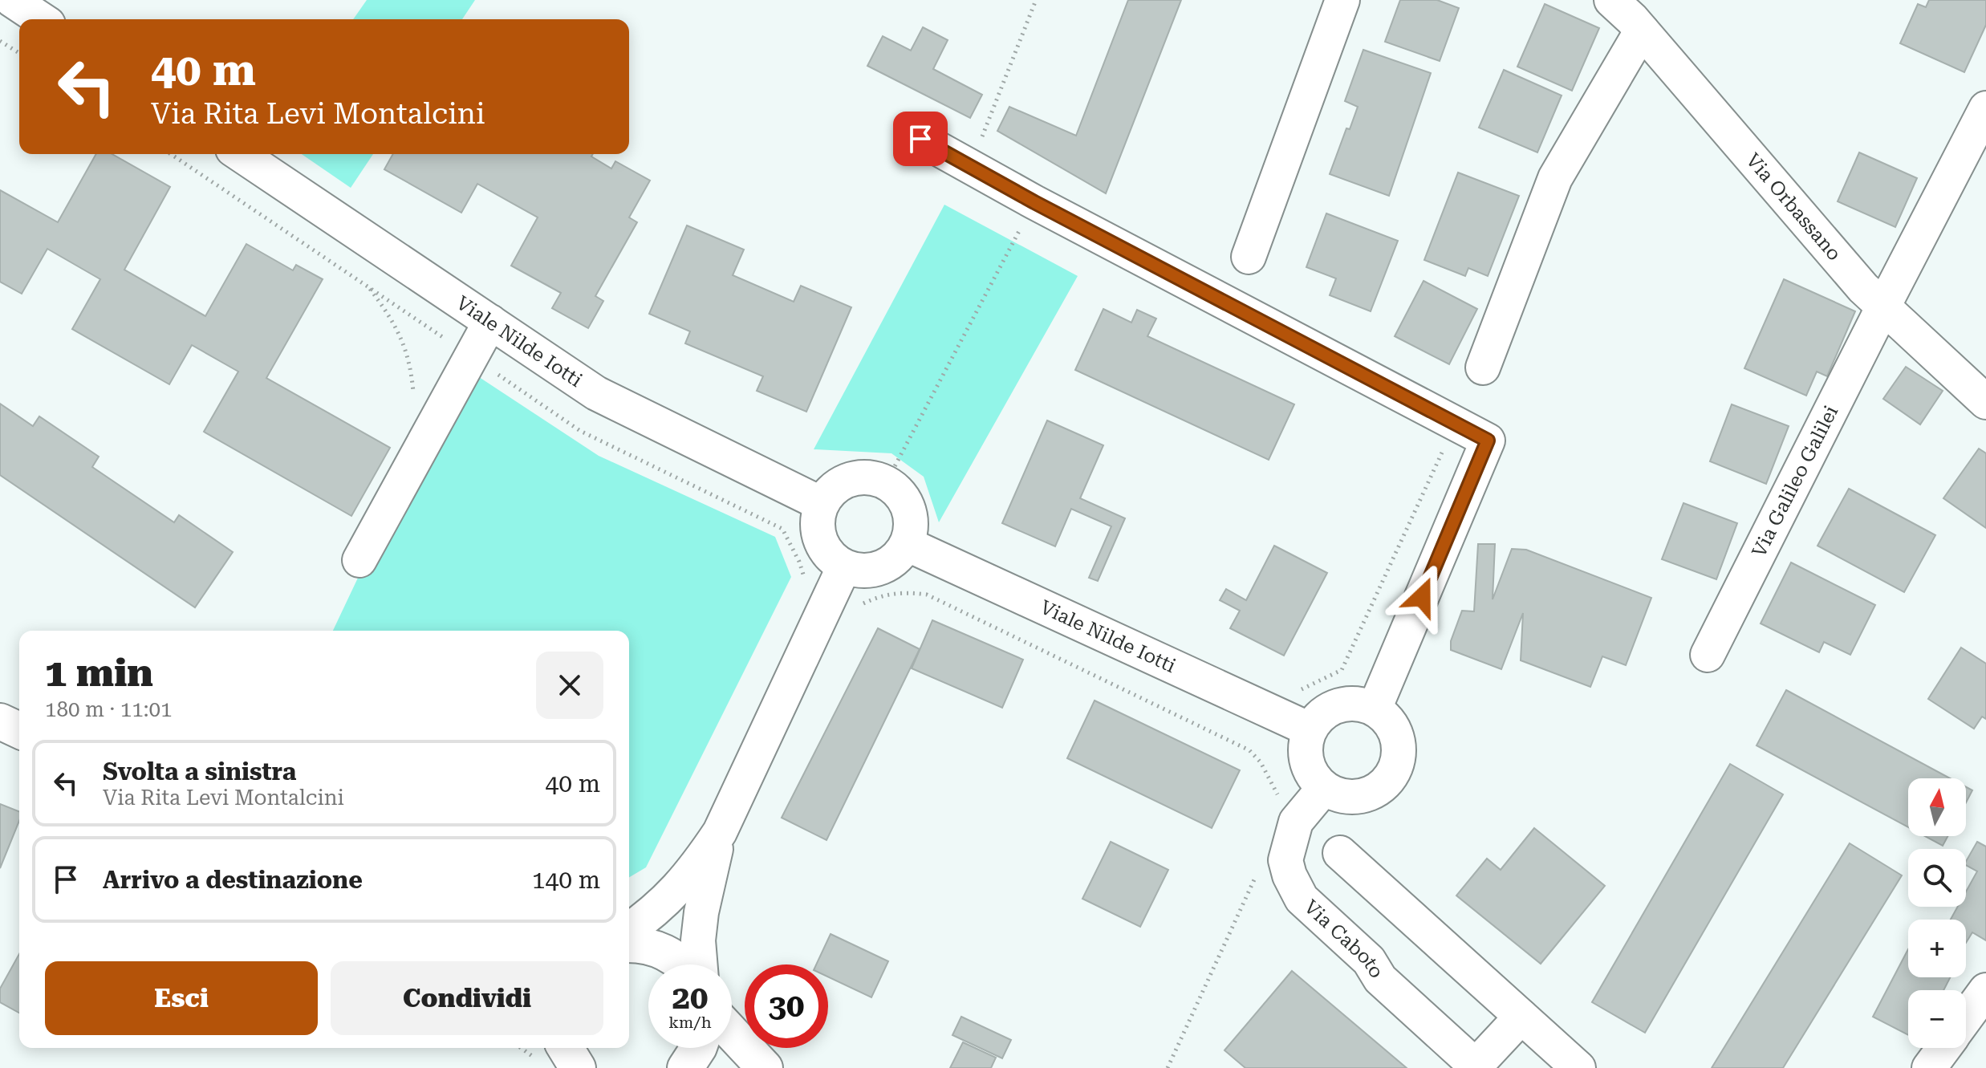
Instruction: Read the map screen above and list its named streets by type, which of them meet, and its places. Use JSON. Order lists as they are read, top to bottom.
{
  "streets": {
    "street": [
      "Via Orbassano",
      "Viale Nilde Iotti",
      "Via Galileo Galilei",
      "Via Caboto"
    ]
  },
  "crossings": [
    ["Via Orbassano", "Via Galileo Galilei"],
    ["Viale Nilde Iotti", "Via Caboto"]
  ],
  "north": "top",
  "page": {
    "turn": ["40 m", "Via Rita Levi Montalcini"],
    "heading": ["1 min", "180 m · 11:01"],
    "list": [
      {
        "name": "Svolta a sinistra",
        "note": "Via Rita Levi Montalcini",
        "value": "40 m"
      },
      {
        "name": "Arrivo a destinazione",
        "value": "140 m"
      }
    ],
    "map_buttons": ["+", "−"],
    "buttons": ["Esci", "Condividi"],
    "speed": "20 km/h",
    "limit": "30"
  }
}
